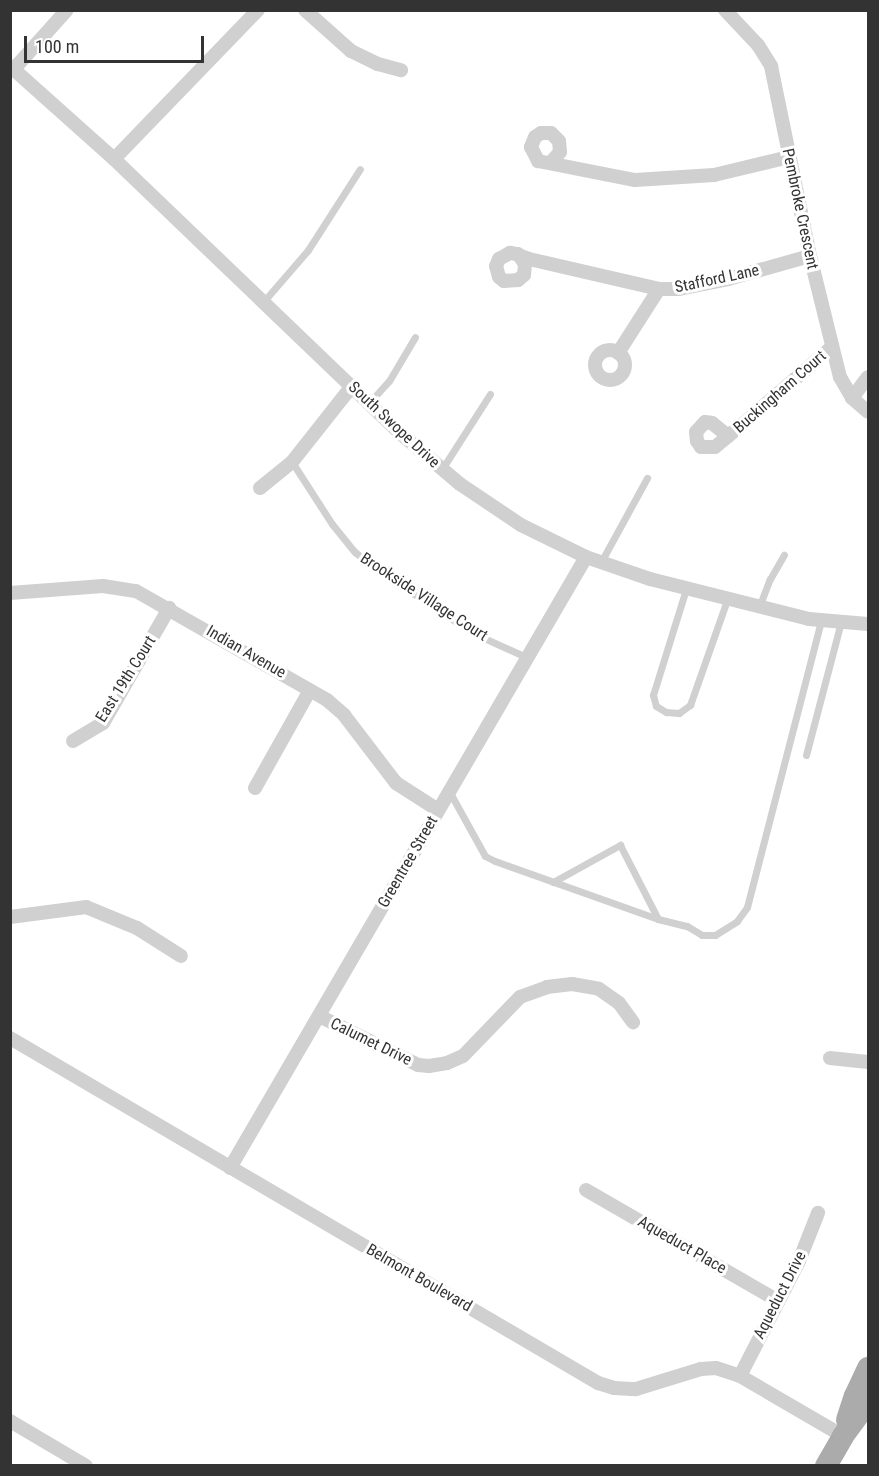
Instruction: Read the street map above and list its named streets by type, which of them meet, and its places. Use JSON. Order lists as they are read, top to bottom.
{
  "streets": {
    "street": [
      "Pembroke Crescent",
      "Stafford Lane",
      "Buckingham Court",
      "South Swope Drive",
      "Indian Avenue",
      "East 19th Court",
      "Greentree Street",
      "Calumet Drive",
      "Aqueduct Place",
      "Belmont Boulevard",
      "Aqueduct Drive"
    ],
    "lane": ["Brookside Village Court"]
  },
  "crossings": [
    ["Pembroke Crescent", "Stafford Lane"],
    ["Pembroke Crescent", "Buckingham Court"],
    ["South Swope Drive", "Greentree Street"],
    ["Brookside Village Court", "Greentree Street"],
    ["Indian Avenue", "East 19th Court"],
    ["Indian Avenue", "Greentree Street"],
    ["Greentree Street", "Calumet Drive"],
    ["Greentree Street", "Belmont Boulevard"],
    ["Aqueduct Place", "Aqueduct Drive"],
    ["Belmont Boulevard", "Aqueduct Drive"]
  ],
  "scale_bar": "100 m"
}
